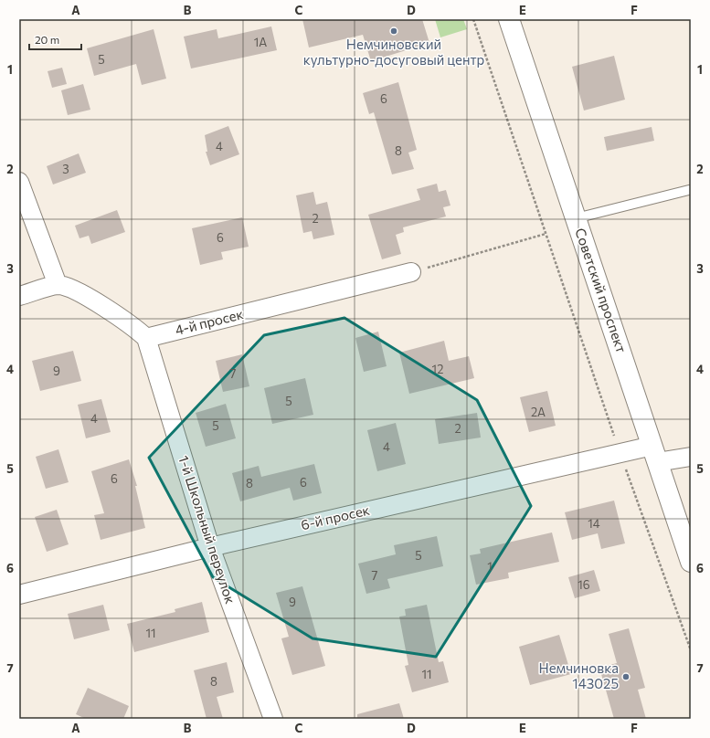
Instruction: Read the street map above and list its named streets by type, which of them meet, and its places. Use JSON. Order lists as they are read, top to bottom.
{
  "streets": {
    "street": [
      "Советский проспект",
      "4-й просек",
      "6-й просек",
      "1-й Школьный переулок"
    ]
  },
  "crossings": [
    ["Советский проспект", "6-й просек"],
    ["4-й просек", "1-й Школьный переулок"],
    ["6-й просек", "1-й Школьный переулок"]
  ],
  "places": ["Немчиновский культурно-досуговый центр", "Немчиновка 143025"],
  "house_numbers": [
    "1А",
    "5",
    "6",
    "4",
    "8",
    "3",
    "2",
    "6",
    "12",
    "9",
    "7",
    "5",
    "2А",
    "4",
    "5",
    "2",
    "4",
    "6",
    "6",
    "8",
    "14",
    "5",
    "1",
    "7",
    "16",
    "9",
    "11",
    "11",
    "8"
  ],
  "scale_bar": "20 m",
  "grid": {
    "columns": [
      "A",
      "B",
      "C",
      "D",
      "E",
      "F"
    ],
    "rows": [
      "1",
      "2",
      "3",
      "4",
      "5",
      "6",
      "7"
    ]
  }
}
